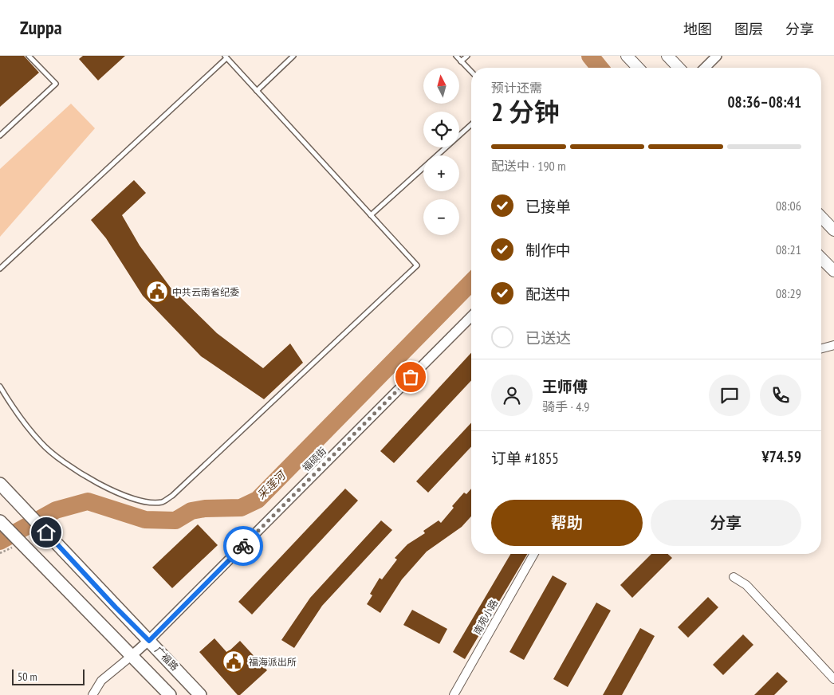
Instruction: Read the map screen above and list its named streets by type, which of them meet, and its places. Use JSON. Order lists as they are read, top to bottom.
{
  "streets": {
    "main road": ["广福路"],
    "street": ["福硕街", "南苑小路"]
  },
  "crossings": [
    ["福硕街", "广福路"]
  ],
  "water": ["采莲河"],
  "places": {
    "public building": ["中共云南省纪委", "福海派出所"]
  },
  "scale_bar": "50 m",
  "north": "top",
  "page": {
    "header": "Zuppa",
    "nav": ["地图", "图层", "分享"],
    "map_buttons": ["+", "−"],
    "heading": ["2 分钟", "预计还需", "08:36–08:41"],
    "panel": [
      "王师傅",
      "骑手 · 4.9",
      "订单 #1855",
      "¥74.59"
    ],
    "bar": "配送中 · 190 m",
    "list": [
      ["已接单", "08:06"],
      ["制作中", "08:21"],
      ["配送中", "08:29"],
      "已送达"
    ],
    "buttons": ["帮助", "分享"],
    "scale": "50 m"
  }
}
